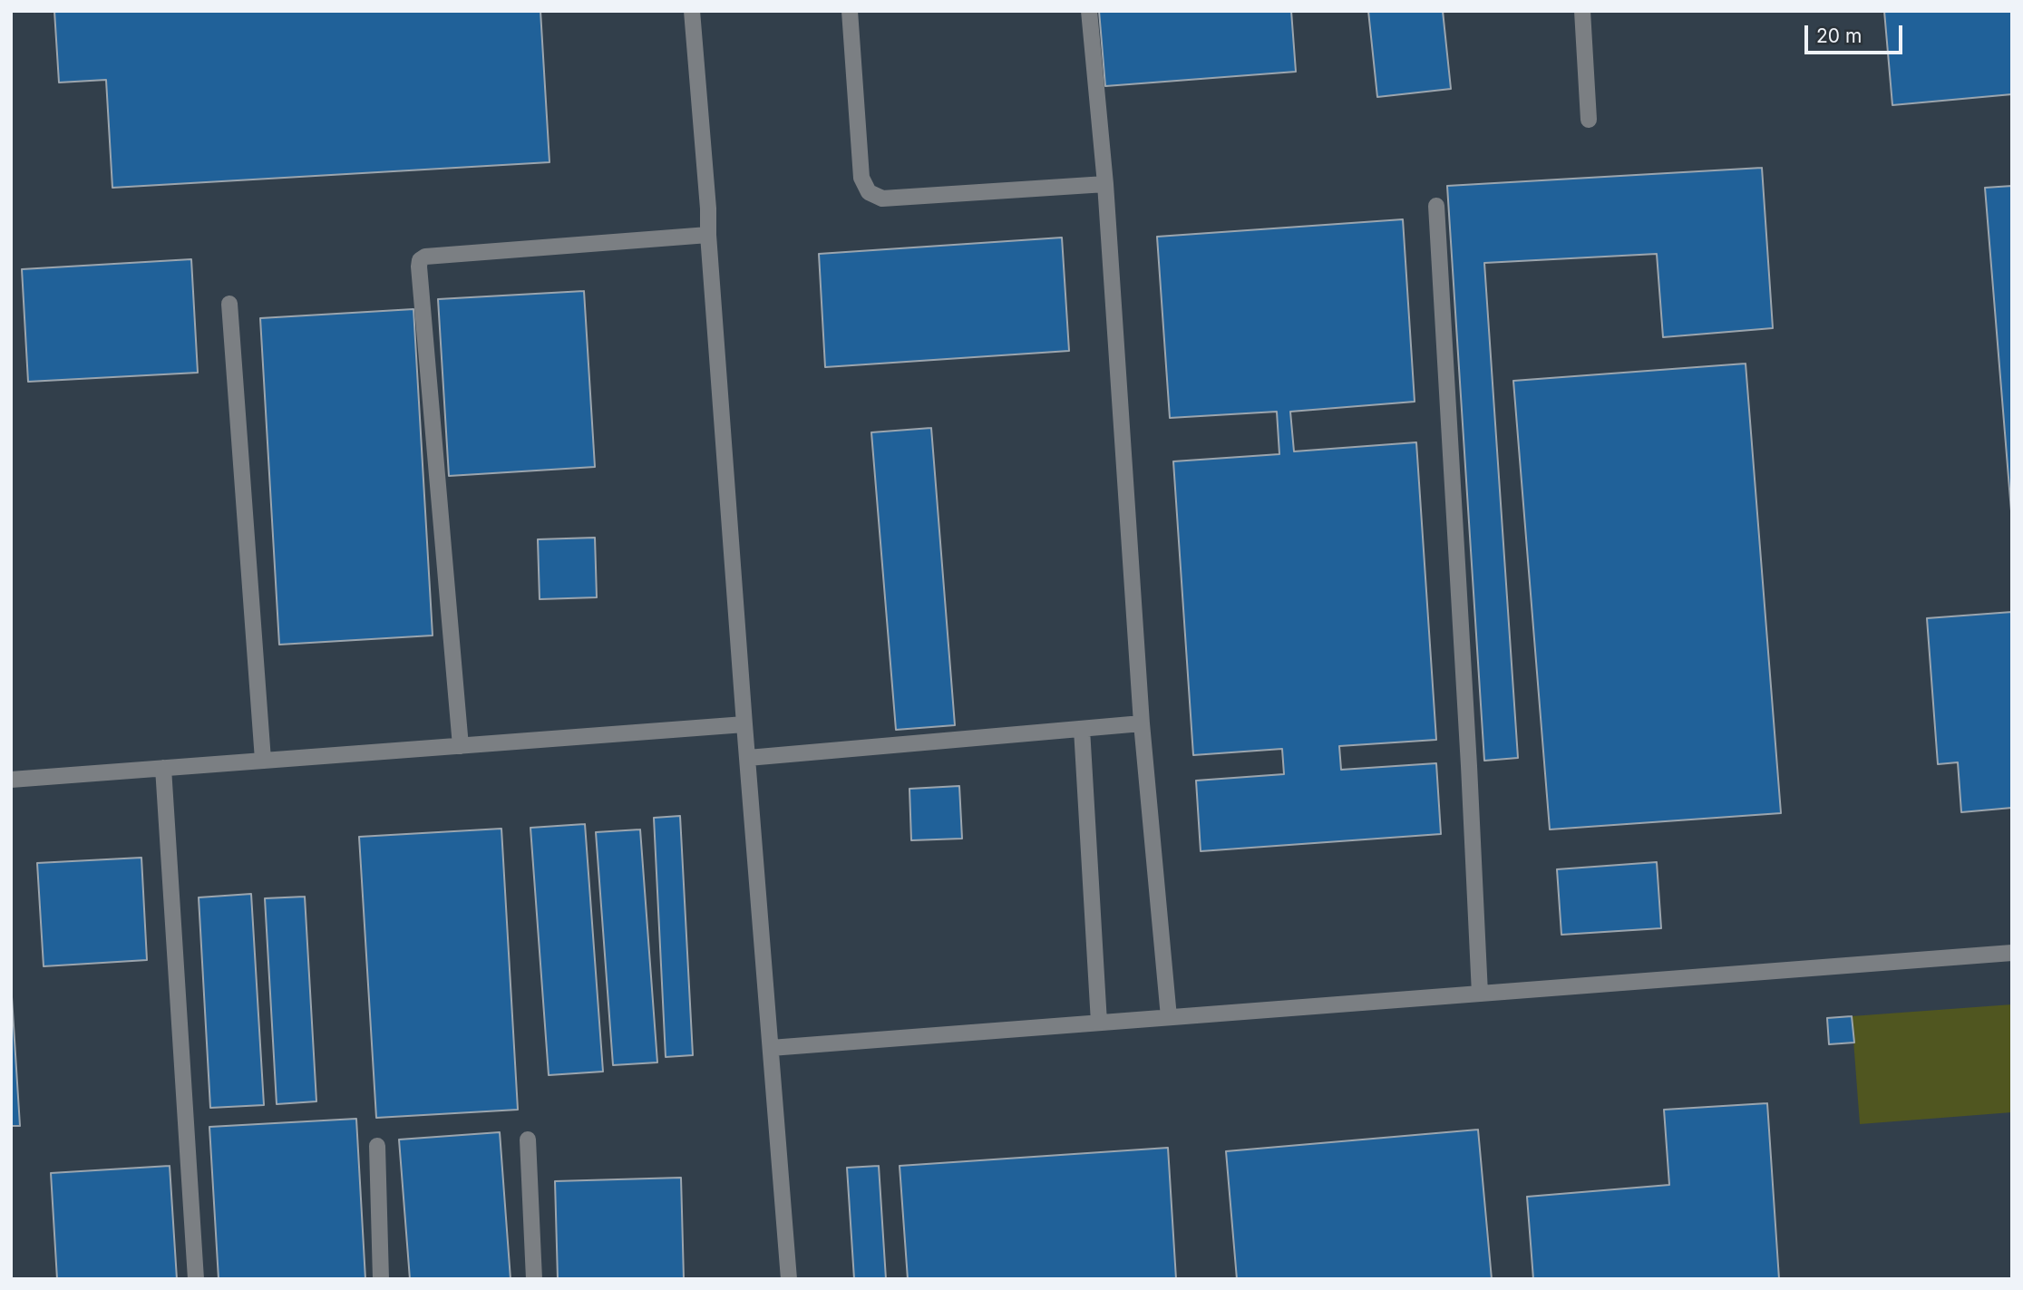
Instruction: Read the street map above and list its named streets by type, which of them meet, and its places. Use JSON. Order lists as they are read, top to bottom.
{
  "scale_bar": "20 m"
}
